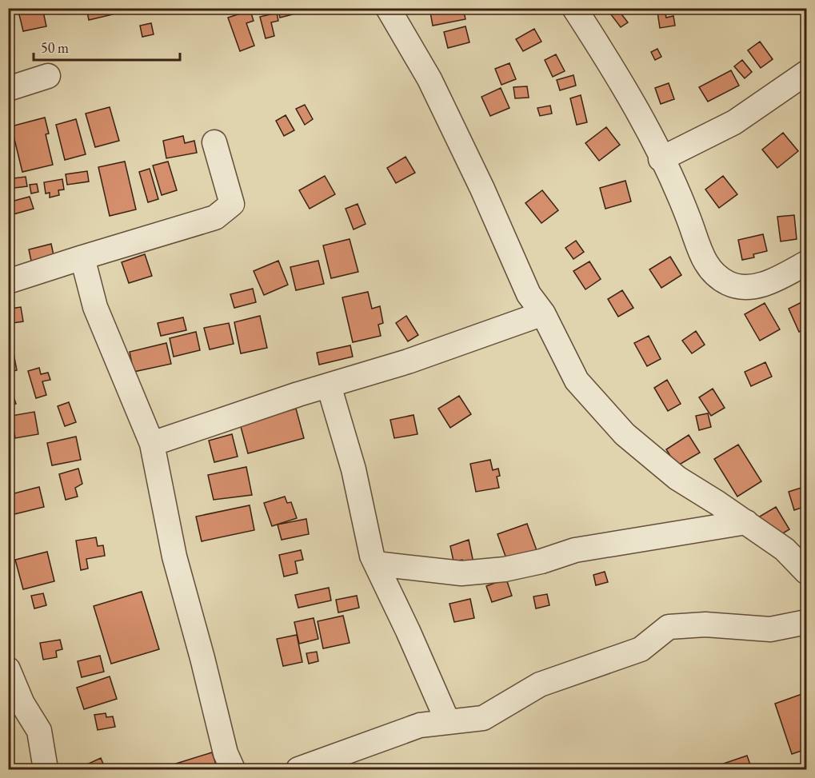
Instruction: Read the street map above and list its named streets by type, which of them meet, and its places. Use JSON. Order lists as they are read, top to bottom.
{
  "scale_bar": "50 m"
}
